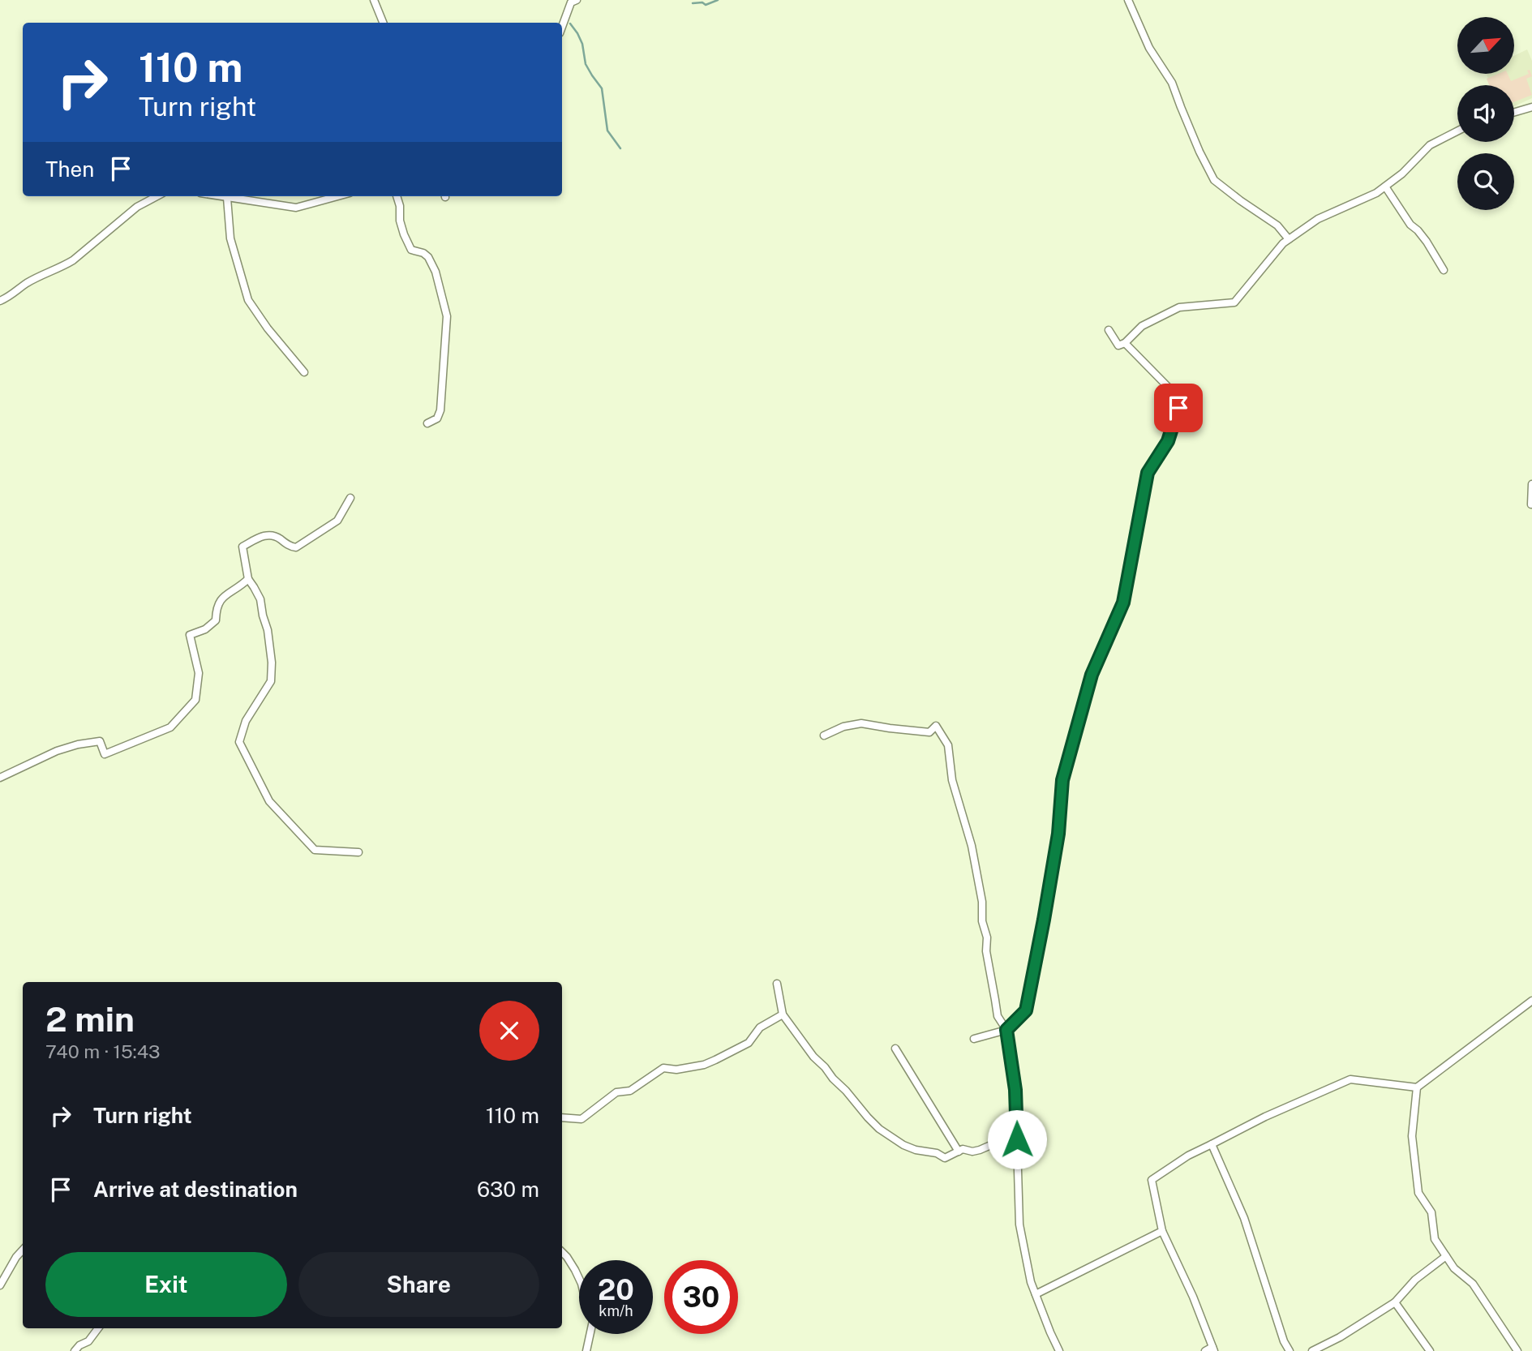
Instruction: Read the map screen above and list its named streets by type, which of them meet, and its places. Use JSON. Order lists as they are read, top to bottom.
{
  "north": "top right",
  "page": {
    "turn": ["110 m", "Turn right"],
    "then": "Then",
    "heading": ["2 min", "740 m · 15:43"],
    "list": [
      {
        "name": "Turn right",
        "value": "110 m"
      },
      {
        "name": "Arrive at destination",
        "value": "630 m"
      }
    ],
    "buttons": ["Exit", "Share"],
    "speed": "20 km/h",
    "limit": "30"
  }
}
